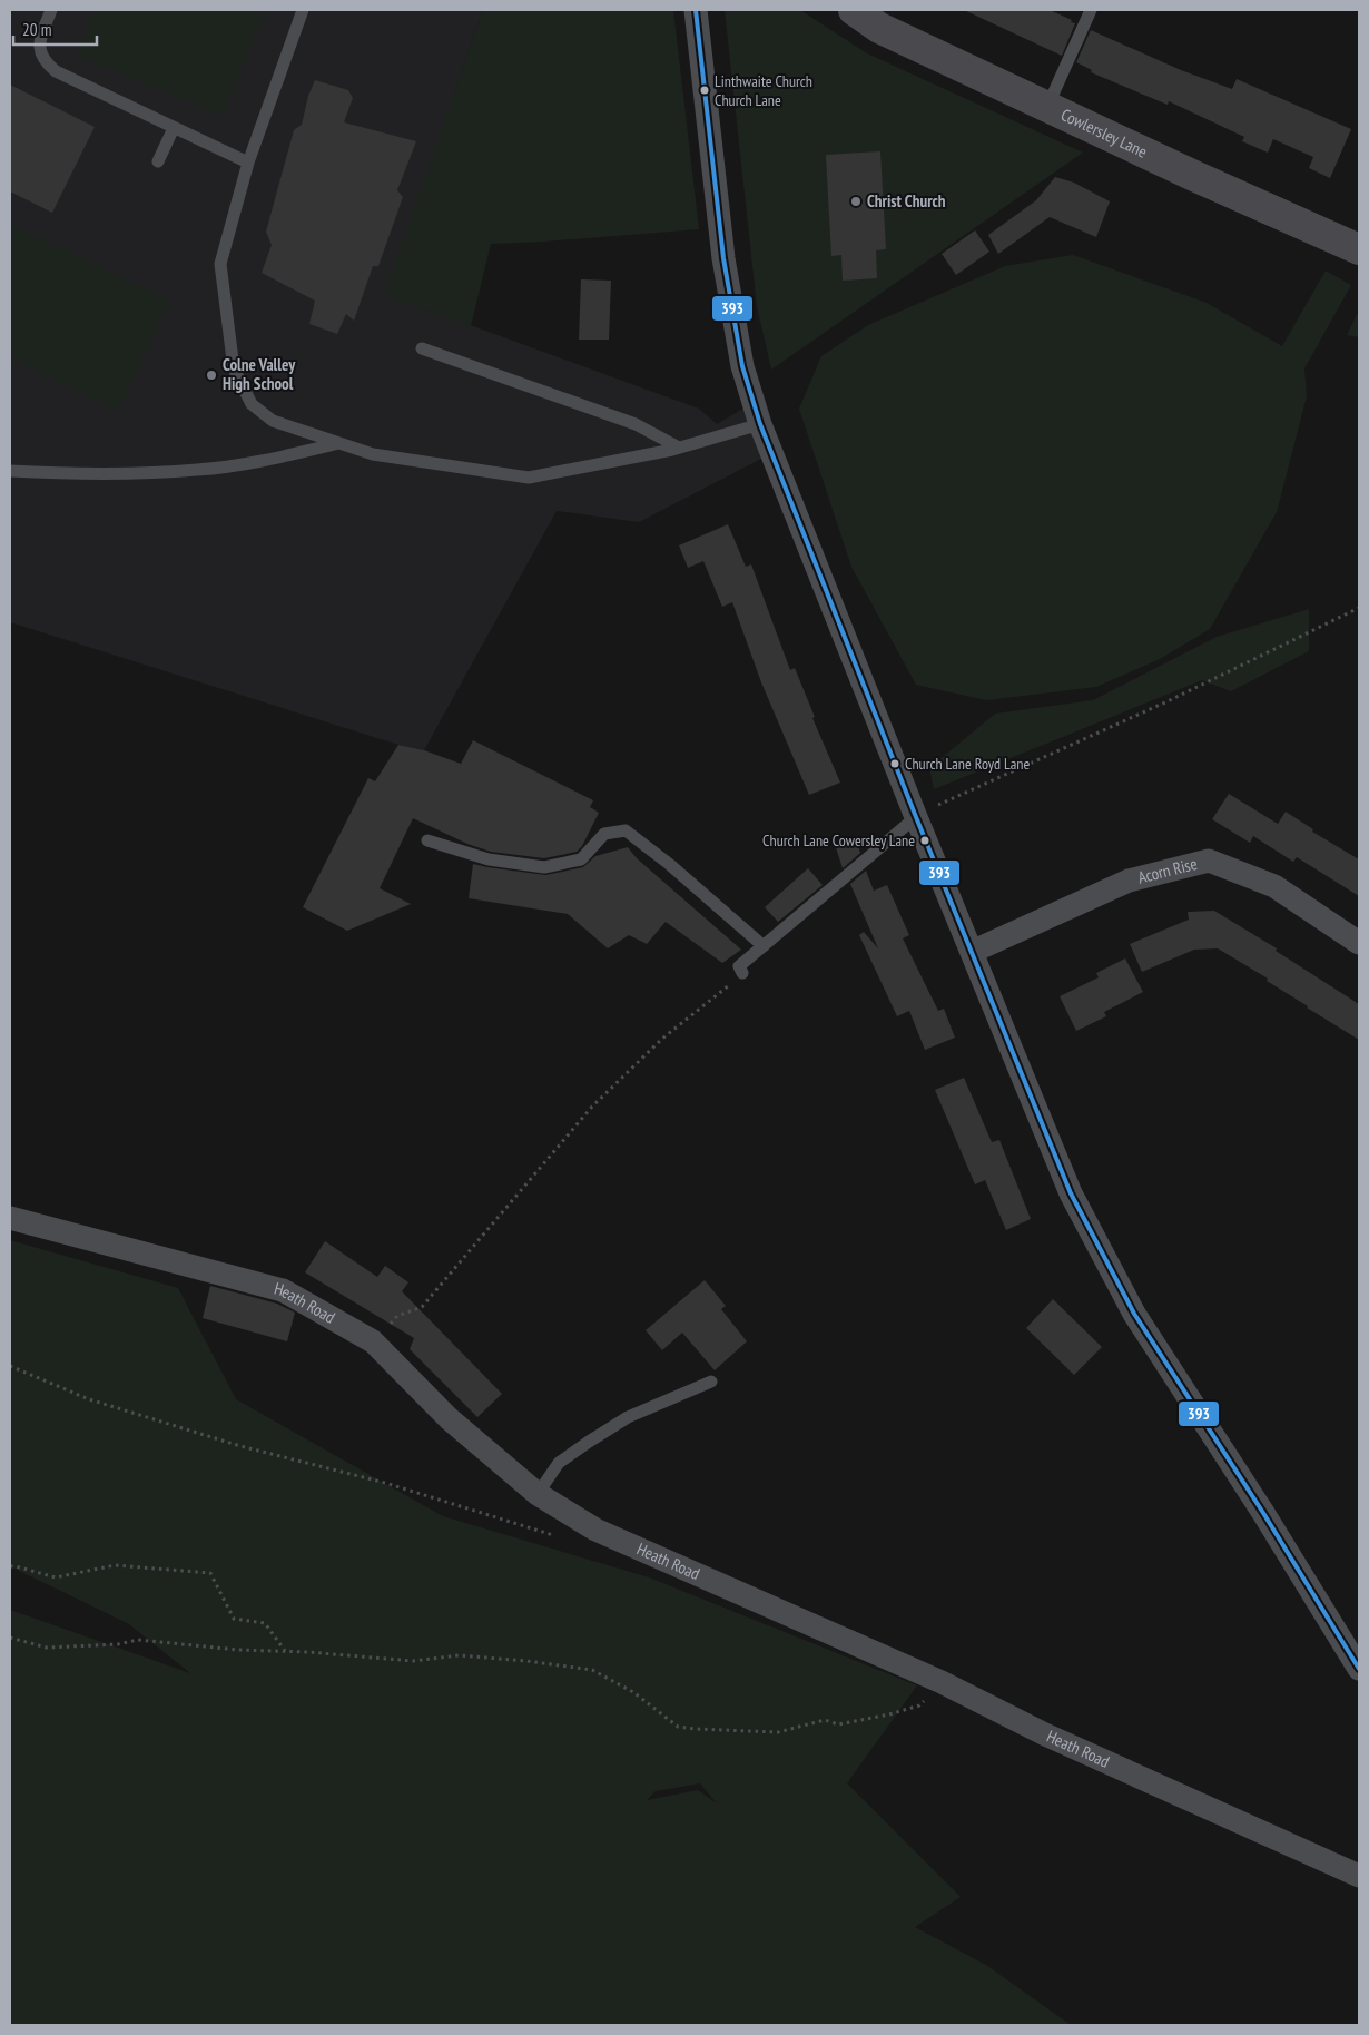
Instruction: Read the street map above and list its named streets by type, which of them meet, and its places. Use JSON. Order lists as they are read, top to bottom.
{
  "streets": {
    "street": ["Cowlersley Lane", "Acorn Rise", "Heath Road"]
  },
  "places": [
    "Linthwaite Church Church Lane",
    "Christ Church",
    "Colne Valley High School",
    "Church Lane Royd Lane",
    "Church Lane Cowersley Lane"
  ],
  "lines": ["transit line 393"],
  "scale_bar": "20 m"
}
